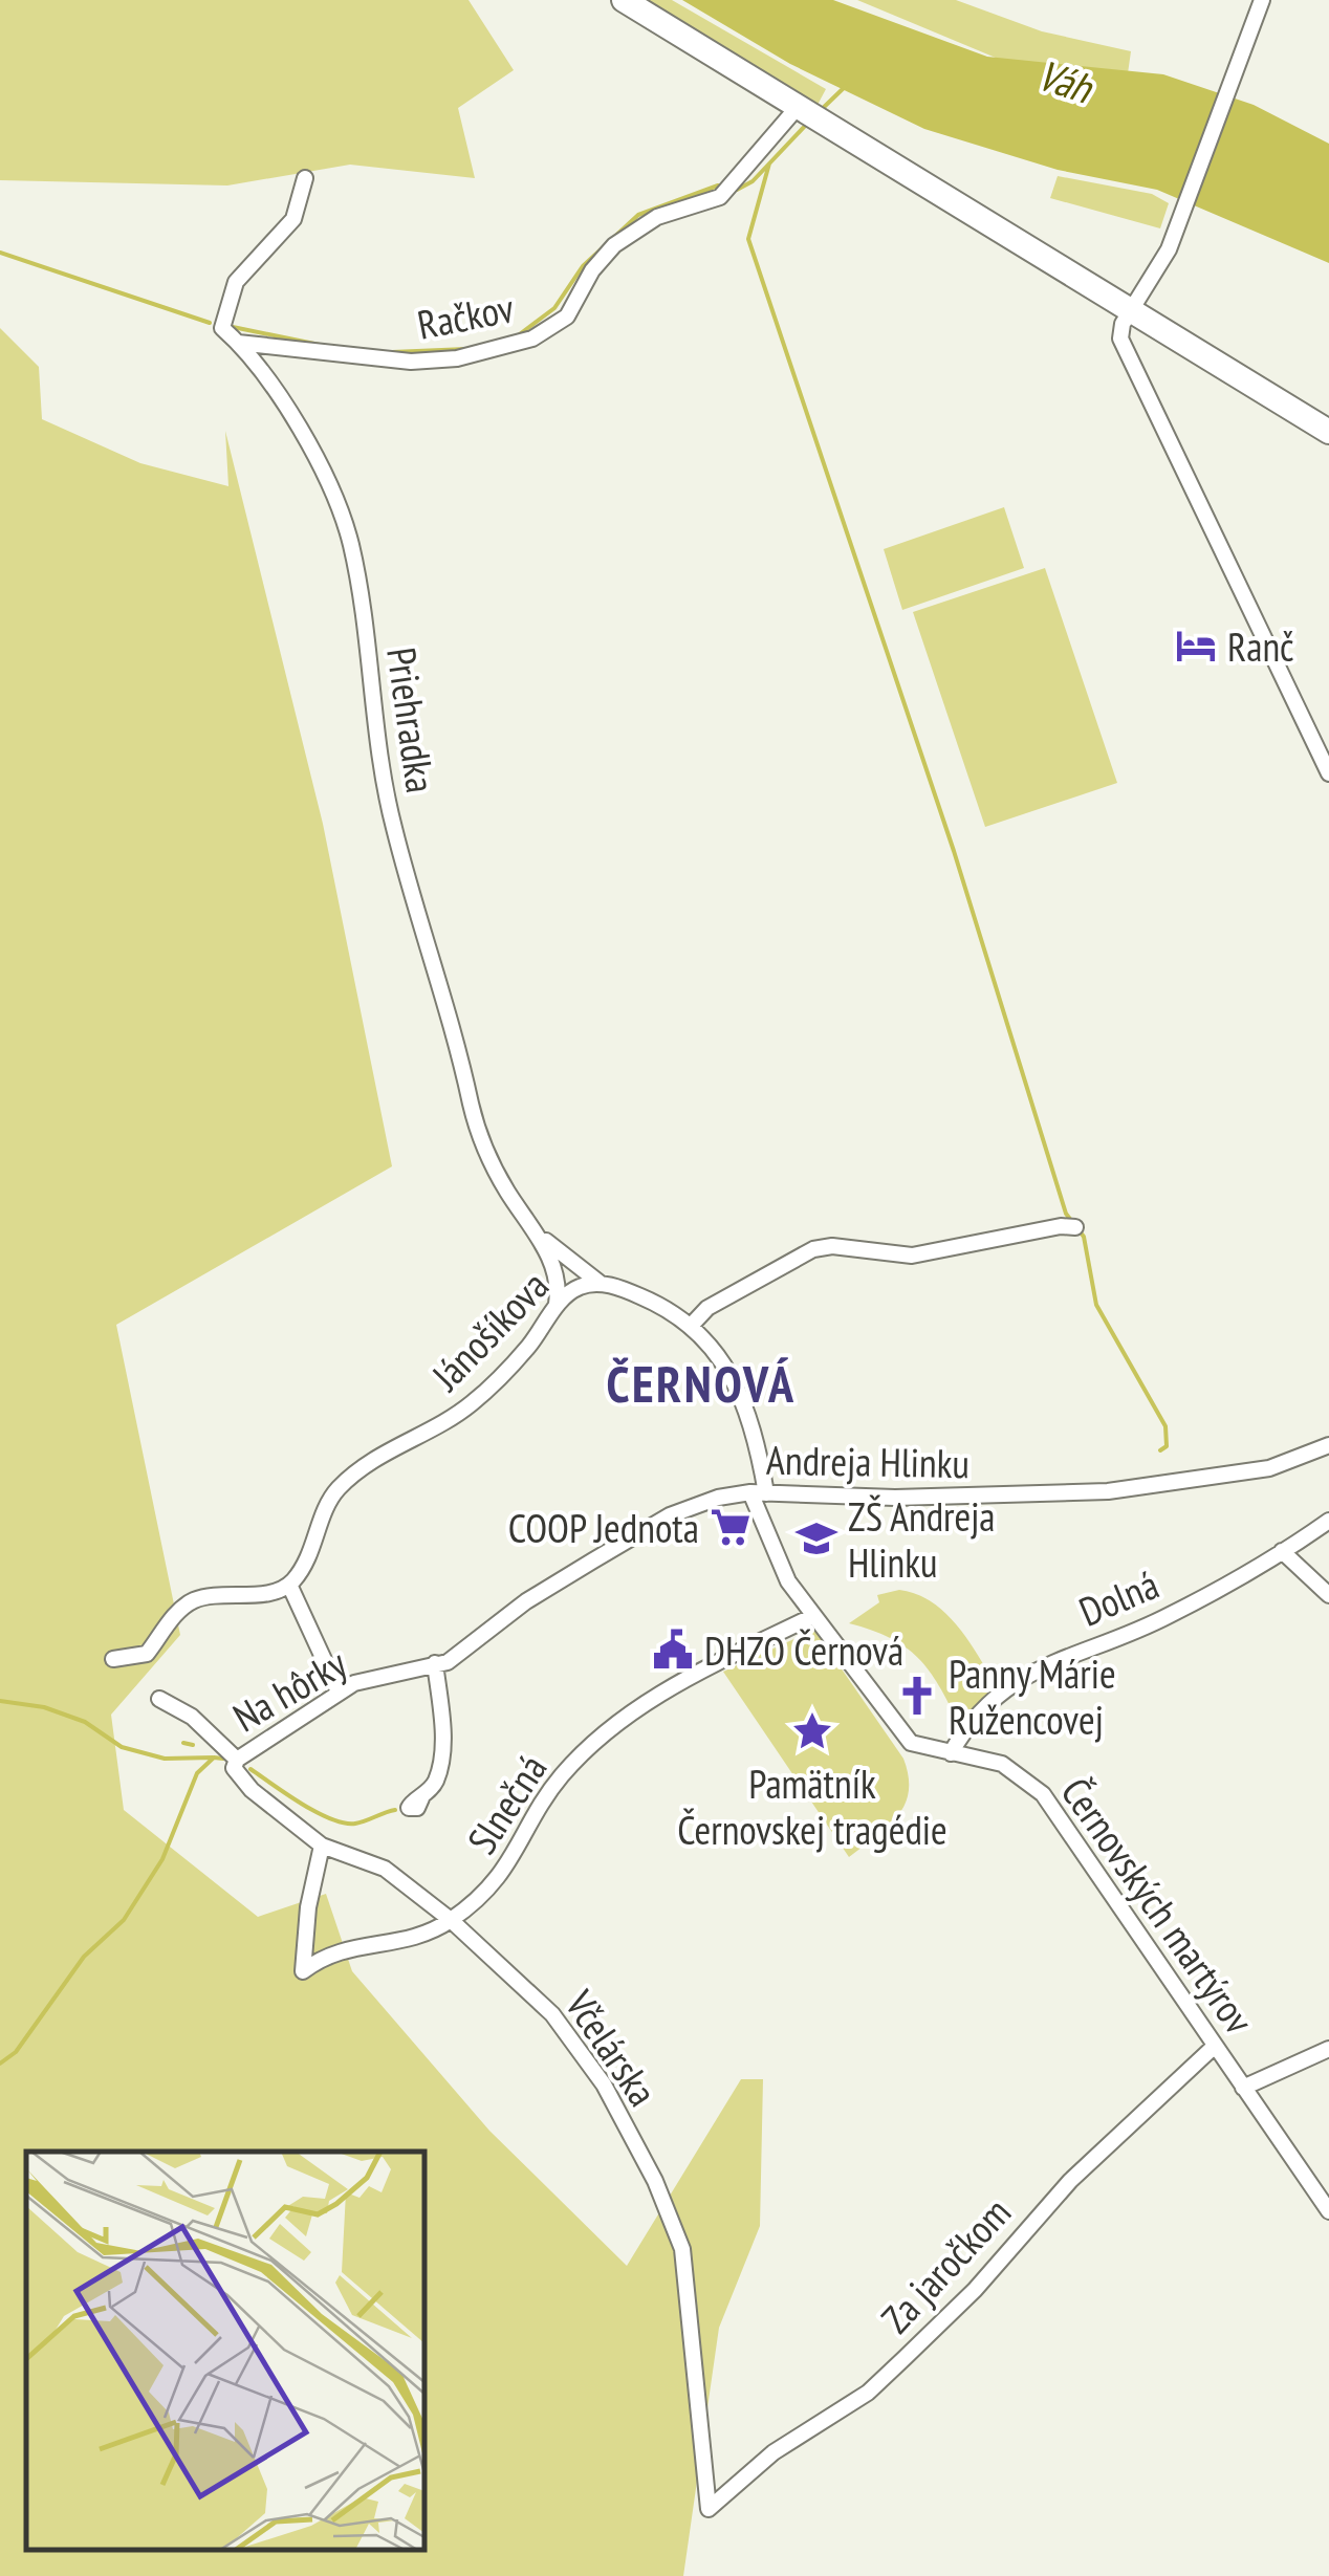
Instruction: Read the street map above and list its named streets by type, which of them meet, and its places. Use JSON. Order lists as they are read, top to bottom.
{
  "streets": {
    "street": [
      "Račkov",
      "Priehradka",
      "Jánošíkova",
      "Andreja Hlinku",
      "Dolná",
      "Na hôrky",
      "Slnečná",
      "Černovských martýrov",
      "Včelárska",
      "Za jaročkom"
    ]
  },
  "crossings": [
    ["Račkov", "Priehradka"],
    ["Priehradka", "Jánošíkova"],
    ["Jánošíkova", "Andreja Hlinku"],
    ["Jánošíkova", "Černovských martýrov"],
    ["Andreja Hlinku", "Na hôrky"],
    ["Andreja Hlinku", "Černovských martýrov"],
    ["Dolná", "Černovských martýrov"],
    ["Na hôrky", "Včelárska"],
    ["Slnečná", "Černovských martýrov"],
    ["Slnečná", "Včelárska"],
    ["Černovských martýrov", "Za jaročkom"],
    ["Včelárska", "Za jaročkom"]
  ],
  "districts": ["ČERNOVÁ"],
  "water": ["Váh"],
  "places": {
    "hotel": ["Ranč"],
    "supermarket": ["COOP Jednota"],
    "school or university": ["ZŠ Andreja Hlinku"],
    "public building": ["DHZO Černová"],
    "church": ["Panny Márie Ružencovej"],
    "place": ["Pamätník Černovskej tragédie"]
  }
}
